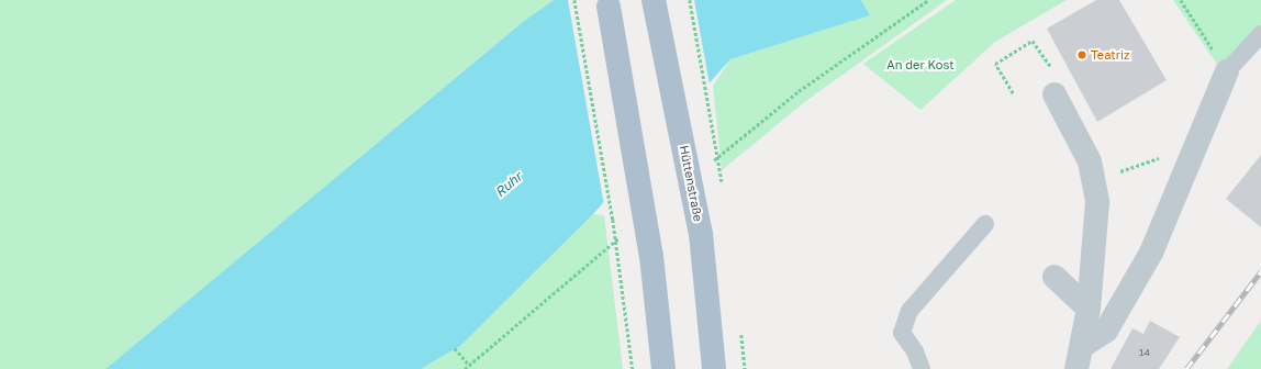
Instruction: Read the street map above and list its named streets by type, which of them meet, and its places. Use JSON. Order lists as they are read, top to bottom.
{
  "streets": {
    "main road": ["Hüttenstraße"]
  },
  "water": ["Ruhr"],
  "parks": ["An der Kost"],
  "places": ["Teatriz"],
  "house_numbers": ["14"]
}
